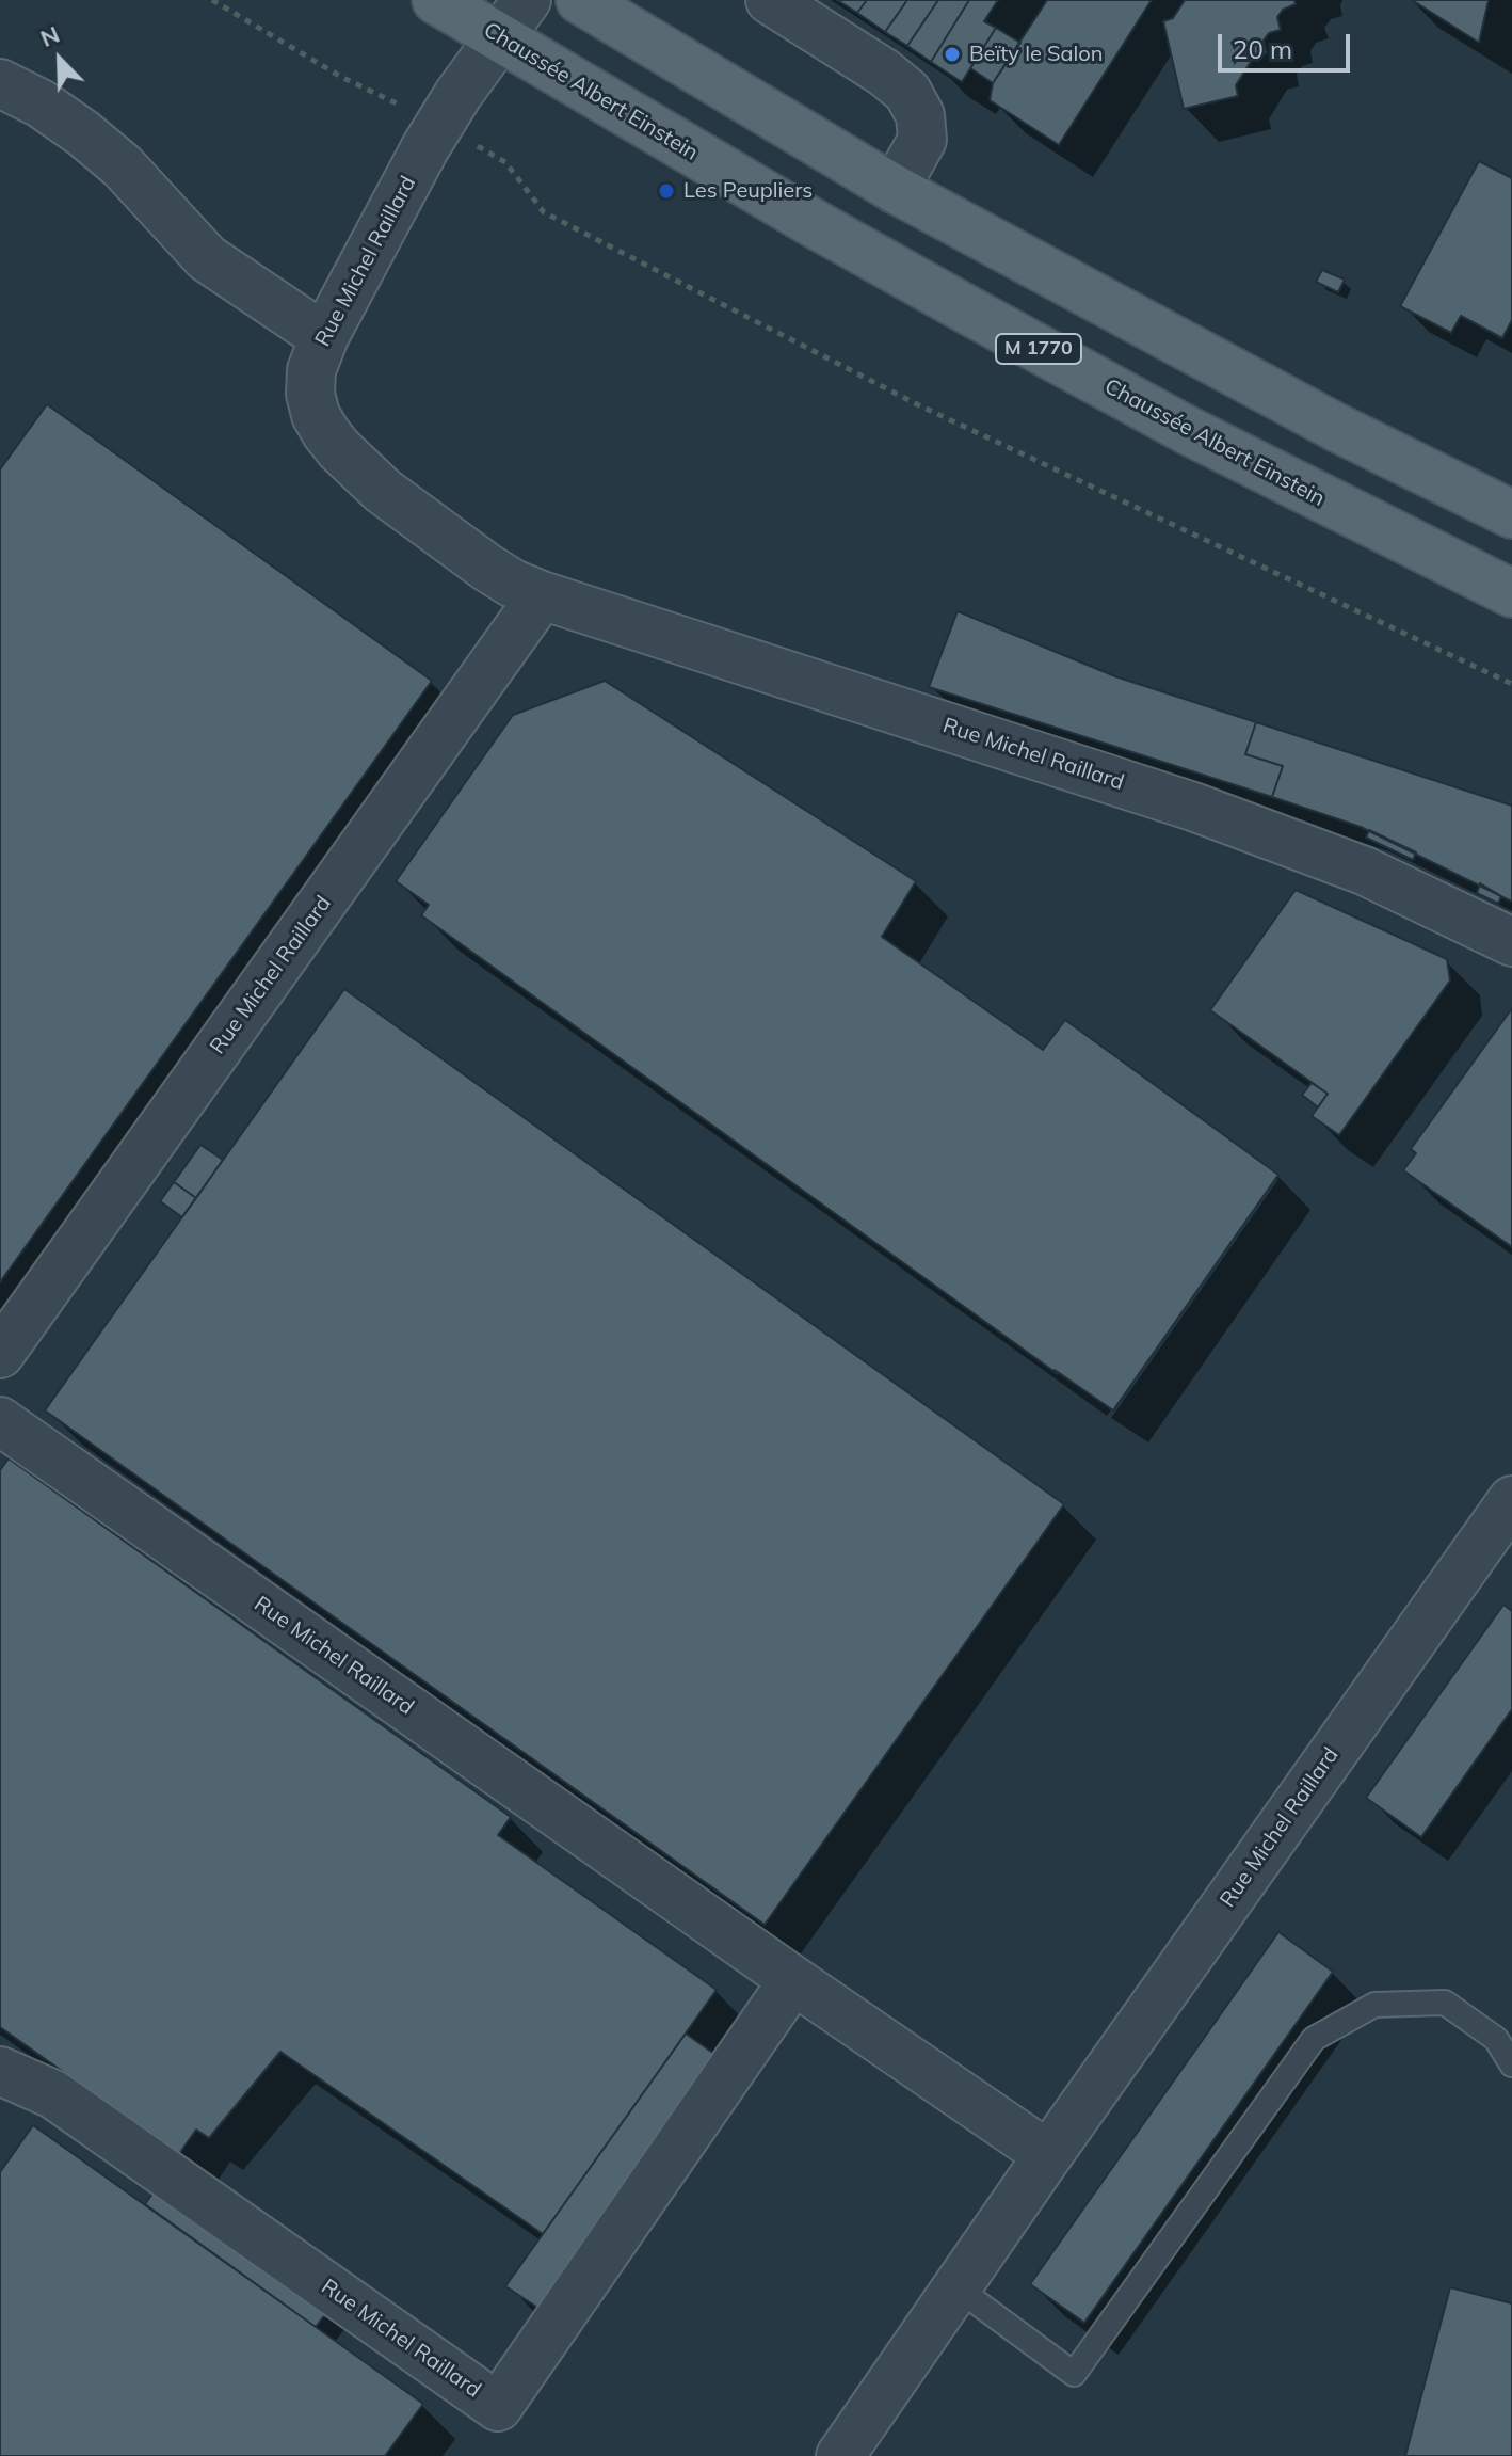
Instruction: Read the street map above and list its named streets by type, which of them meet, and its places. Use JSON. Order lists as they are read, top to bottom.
{
  "streets": {
    "main road": ["Chaussée Albert Einstein", "M 1770"],
    "street": ["Rue Michel Raillard"]
  },
  "crossings": [
    ["Chaussée Albert Einstein", "Rue Michel Raillard"]
  ],
  "places": ["Beïty le Salon", "Les Peupliers"],
  "scale_bar": "20 m",
  "north": "top left"
}
